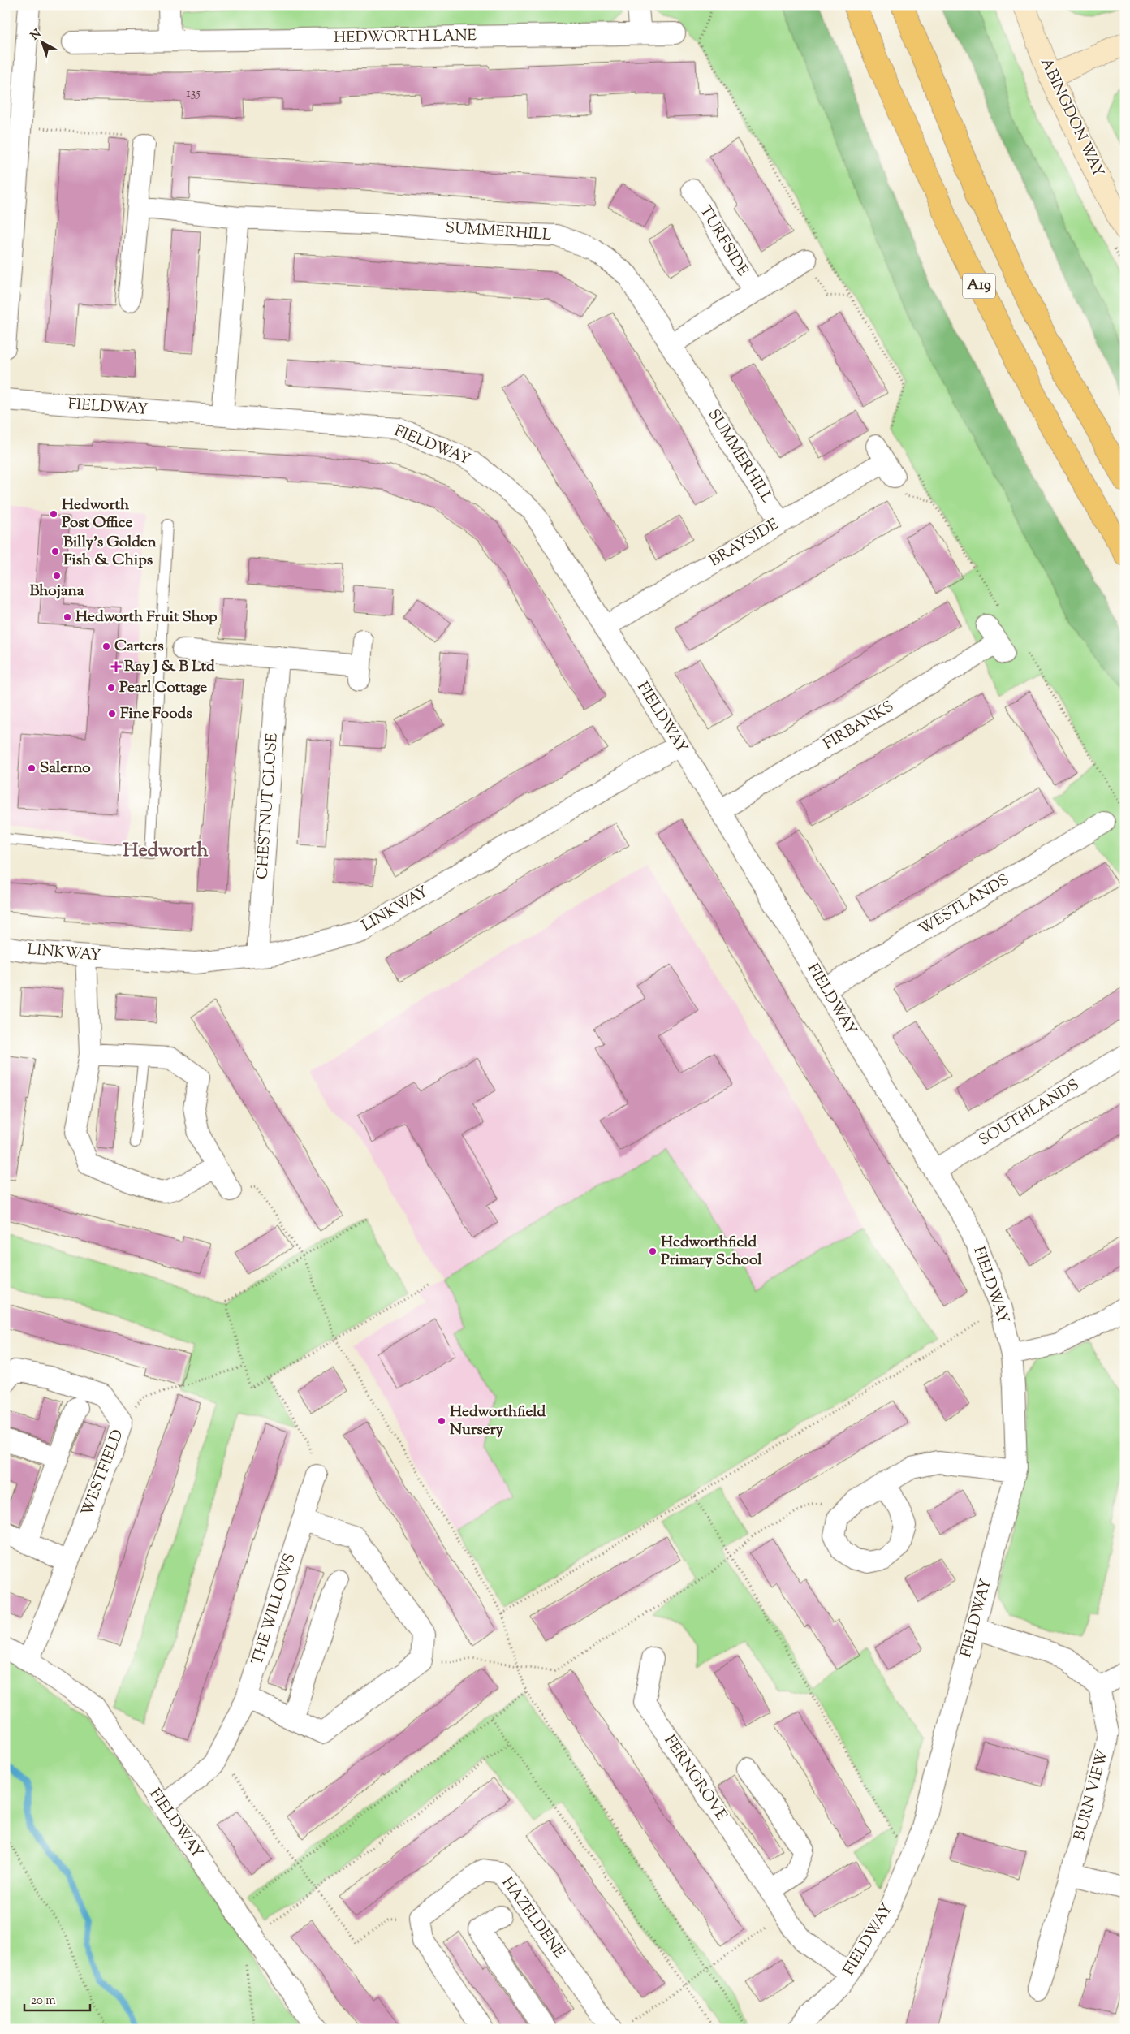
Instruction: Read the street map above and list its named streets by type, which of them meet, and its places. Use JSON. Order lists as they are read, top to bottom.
{
  "streets": {
    "highway": ["A19"],
    "street": [
      "HEDWORTH LANE",
      "ABINGDON WAY",
      "SUMMERHILL",
      "TURFSIDE",
      "FIELDWAY",
      "BRAYSIDE",
      "FIRBANKS",
      "CHESTNUT CLOSE",
      "WESTLANDS",
      "LINKWAY",
      "SOUTHLANDS",
      "WESTFIELD",
      "THE WILLOWS",
      "FERNGROVE",
      "BURN VIEW",
      "HAZELDENE"
    ]
  },
  "crossings": [
    ["SUMMERHILL", "TURFSIDE"],
    ["SUMMERHILL", "BRAYSIDE"],
    ["FIELDWAY", "BRAYSIDE"],
    ["FIELDWAY", "FIRBANKS"],
    ["FIELDWAY", "WESTLANDS"],
    ["FIELDWAY", "LINKWAY"],
    ["FIELDWAY", "SOUTHLANDS"],
    ["FIELDWAY", "WESTFIELD"],
    ["FIELDWAY", "THE WILLOWS"],
    ["FIELDWAY", "FERNGROVE"],
    ["CHESTNUT CLOSE", "LINKWAY"]
  ],
  "districts": ["Hedworth"],
  "places": {
    "other": [
      "Hedworth Post Office",
      "Billy's Golden Fish & Chips",
      "Bhojana",
      "Hedworth Fruit Shop",
      "Carters",
      "Pearl Cottage",
      "Fine Foods",
      "Salerno",
      "Hedworthfield Primary School",
      "Hedworthfield Nursery"
    ],
    "health": ["Ray J & B Ltd"]
  },
  "house_numbers": ["135"],
  "scale_bar": "20 m",
  "north": "top left"
}
